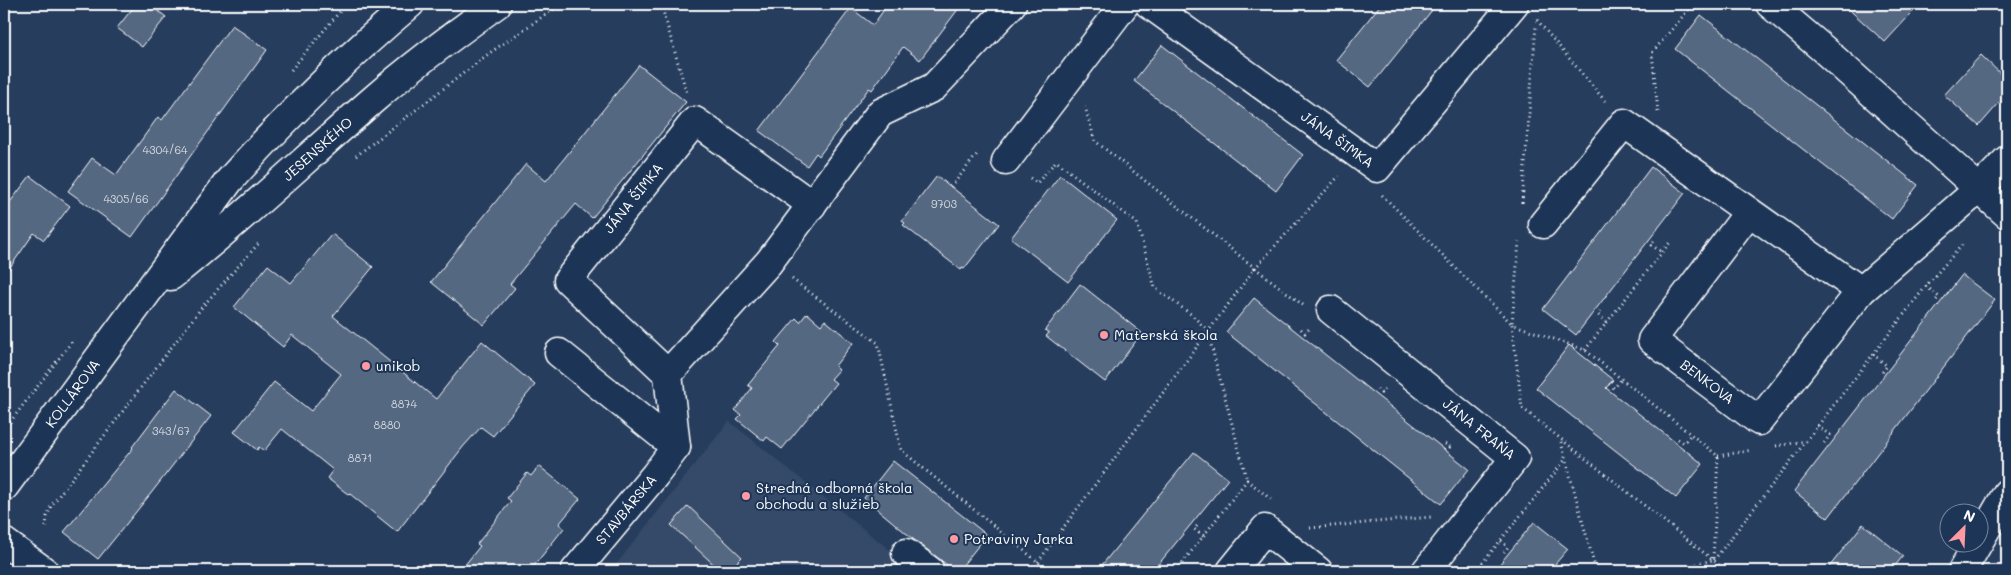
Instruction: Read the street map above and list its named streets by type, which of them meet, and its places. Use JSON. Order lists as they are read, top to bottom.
{
  "streets": {
    "street": [
      "JÁNA ŠIMKA",
      "JESENSKÉHO",
      "BENKOVA",
      "KOLLÁROVA",
      "JÁNA FRAŇA",
      "STAVBÁRSKA"
    ]
  },
  "crossings": [
    ["JESENSKÉHO", "KOLLÁROVA"]
  ],
  "places": [
    "Materská škola",
    "unikob",
    "Stredná odborná škola obchodu a služieb",
    "Potraviny Jarka"
  ],
  "house_numbers": [
    "4304/64",
    "4305/66",
    "9703",
    "8874",
    "8880",
    "343/67",
    "8871"
  ],
  "north": "top right"
}
